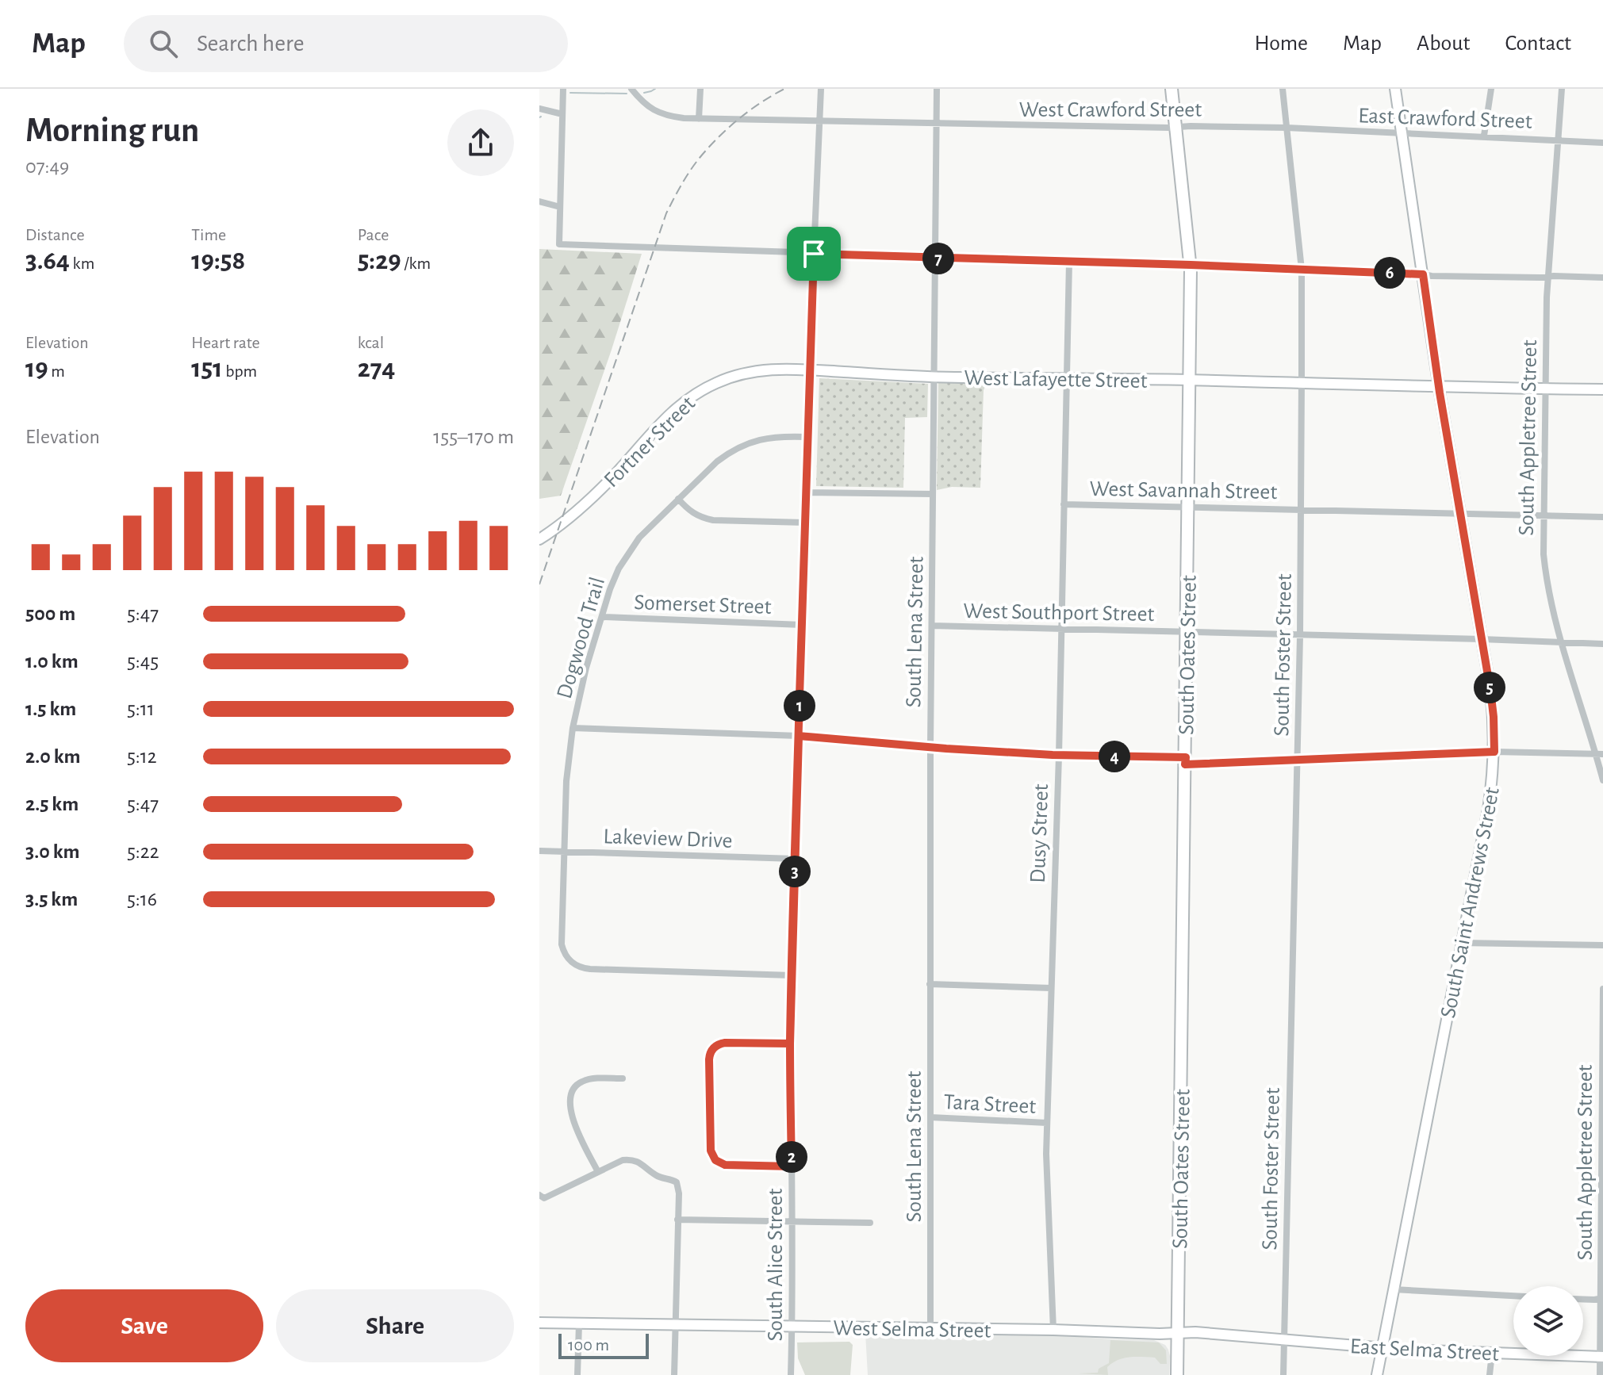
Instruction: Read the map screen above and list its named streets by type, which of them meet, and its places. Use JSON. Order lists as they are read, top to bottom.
{
  "streets": {
    "main road": ["South Oates Street"],
    "street": [
      "West Crawford Street",
      "East Crawford Street",
      "West Lafayette Street",
      "South Appletree Street",
      "Fortner Street",
      "West Savannah Street",
      "Somerset Street",
      "West Southport Street",
      "South Lena Street",
      "Dogwood Trail",
      "South Foster Street",
      "Dusy Street",
      "Lakeview Drive",
      "South Saint Andrews Street",
      "Tara Street",
      "South Alice Street",
      "West Selma Street",
      "East Selma Street"
    ]
  },
  "crossings": [
    ["West Crawford Street", "East Crawford Street"],
    ["West Crawford Street", "South Lena Street"],
    ["West Crawford Street", "South Oates Street"],
    ["West Crawford Street", "South Foster Street"],
    ["West Crawford Street", "South Alice Street"],
    ["East Crawford Street", "South Appletree Street"],
    ["East Crawford Street", "South Foster Street"],
    ["East Crawford Street", "South Saint Andrews Street"],
    ["West Lafayette Street", "South Appletree Street"],
    ["West Lafayette Street", "Fortner Street"],
    ["West Lafayette Street", "South Lena Street"],
    ["West Lafayette Street", "South Oates Street"],
    ["West Lafayette Street", "South Foster Street"],
    ["West Lafayette Street", "Dusy Street"],
    ["West Lafayette Street", "South Saint Andrews Street"],
    ["West Lafayette Street", "South Alice Street"],
    ["South Appletree Street", "West Savannah Street"],
    ["South Appletree Street", "West Southport Street"],
    ["South Appletree Street", "East Selma Street"],
    ["Fortner Street", "South Alice Street"],
    ["West Savannah Street", "South Oates Street"],
    ["West Savannah Street", "South Foster Street"],
    ["West Savannah Street", "Dusy Street"],
    ["West Savannah Street", "South Saint Andrews Street"],
    ["Somerset Street", "Dogwood Trail"],
    ["Somerset Street", "South Alice Street"],
    ["West Southport Street", "South Lena Street"],
    ["West Southport Street", "South Oates Street"],
    ["West Southport Street", "South Foster Street"],
    ["West Southport Street", "Dusy Street"],
    ["West Southport Street", "South Saint Andrews Street"],
    ["South Lena Street", "Tara Street"],
    ["South Lena Street", "West Selma Street"],
    ["Dogwood Trail", "Lakeview Drive"],
    ["Dogwood Trail", "South Alice Street"],
    ["South Oates Street", "West Selma Street"],
    ["South Foster Street", "West Selma Street"],
    ["South Foster Street", "East Selma Street"],
    ["Dusy Street", "Tara Street"],
    ["Dusy Street", "West Selma Street"],
    ["Lakeview Drive", "South Alice Street"],
    ["South Saint Andrews Street", "East Selma Street"],
    ["South Alice Street", "West Selma Street"],
    ["West Selma Street", "East Selma Street"]
  ],
  "scale_bar": "100 m",
  "page": {
    "header": "Map",
    "search": "Search here",
    "nav": [
      "Home",
      "Map",
      "About",
      "Contact"
    ],
    "heading": ["Morning run", "07:49"],
    "stats": [
      ["Distance", "3.64 km"],
      ["Time", "19:58"],
      ["Pace", "5:29 /km"],
      ["Elevation", "19 m"],
      ["Heart rate", "151 bpm"],
      ["kcal", "274"]
    ],
    "pins": [
      "7",
      "6",
      "5",
      "1",
      "4",
      "3",
      "2"
    ],
    "chart": ["Elevation", "155–170 m"],
    "list": [
      {
        "name": "500 m",
        "note": "5:47"
      },
      {
        "name": "1.0 km",
        "note": "5:45"
      },
      {
        "name": "1.5 km",
        "note": "5:11"
      },
      {
        "name": "2.0 km",
        "note": "5:12"
      },
      {
        "name": "2.5 km",
        "note": "5:47"
      },
      {
        "name": "3.0 km",
        "note": "5:22"
      },
      {
        "name": "3.5 km",
        "note": "5:16"
      }
    ],
    "buttons": ["Save", "Share"],
    "scale": "100 m"
  }
}
